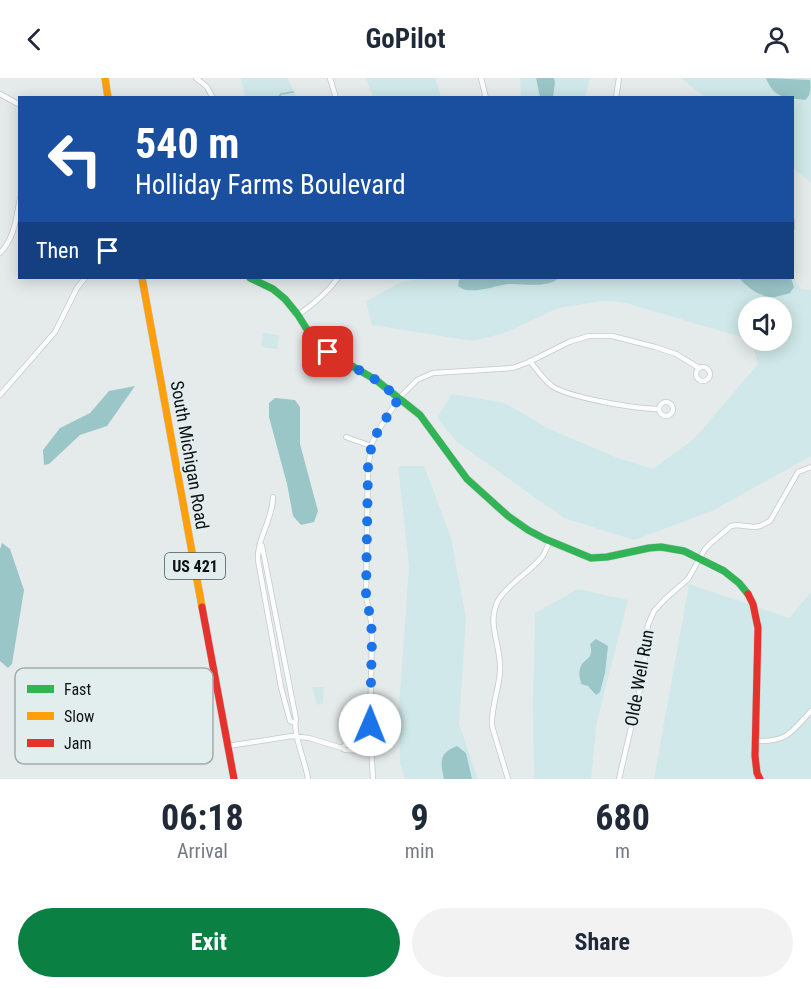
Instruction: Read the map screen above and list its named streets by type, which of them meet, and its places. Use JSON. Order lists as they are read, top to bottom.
{
  "streets": {
    "street": ["South Michigan Road", "US 421", "Olde Well Run"]
  },
  "legend": ["Fast", "Slow", "Jam"],
  "page": {
    "header": "GoPilot",
    "turn": ["540 m", "Holliday Farms Boulevard"],
    "then": "Then",
    "eta": [
      "06:18",
      "Arrival",
      "9",
      "min",
      "680",
      "m"
    ],
    "buttons": ["Exit", "Share"]
  }
}
